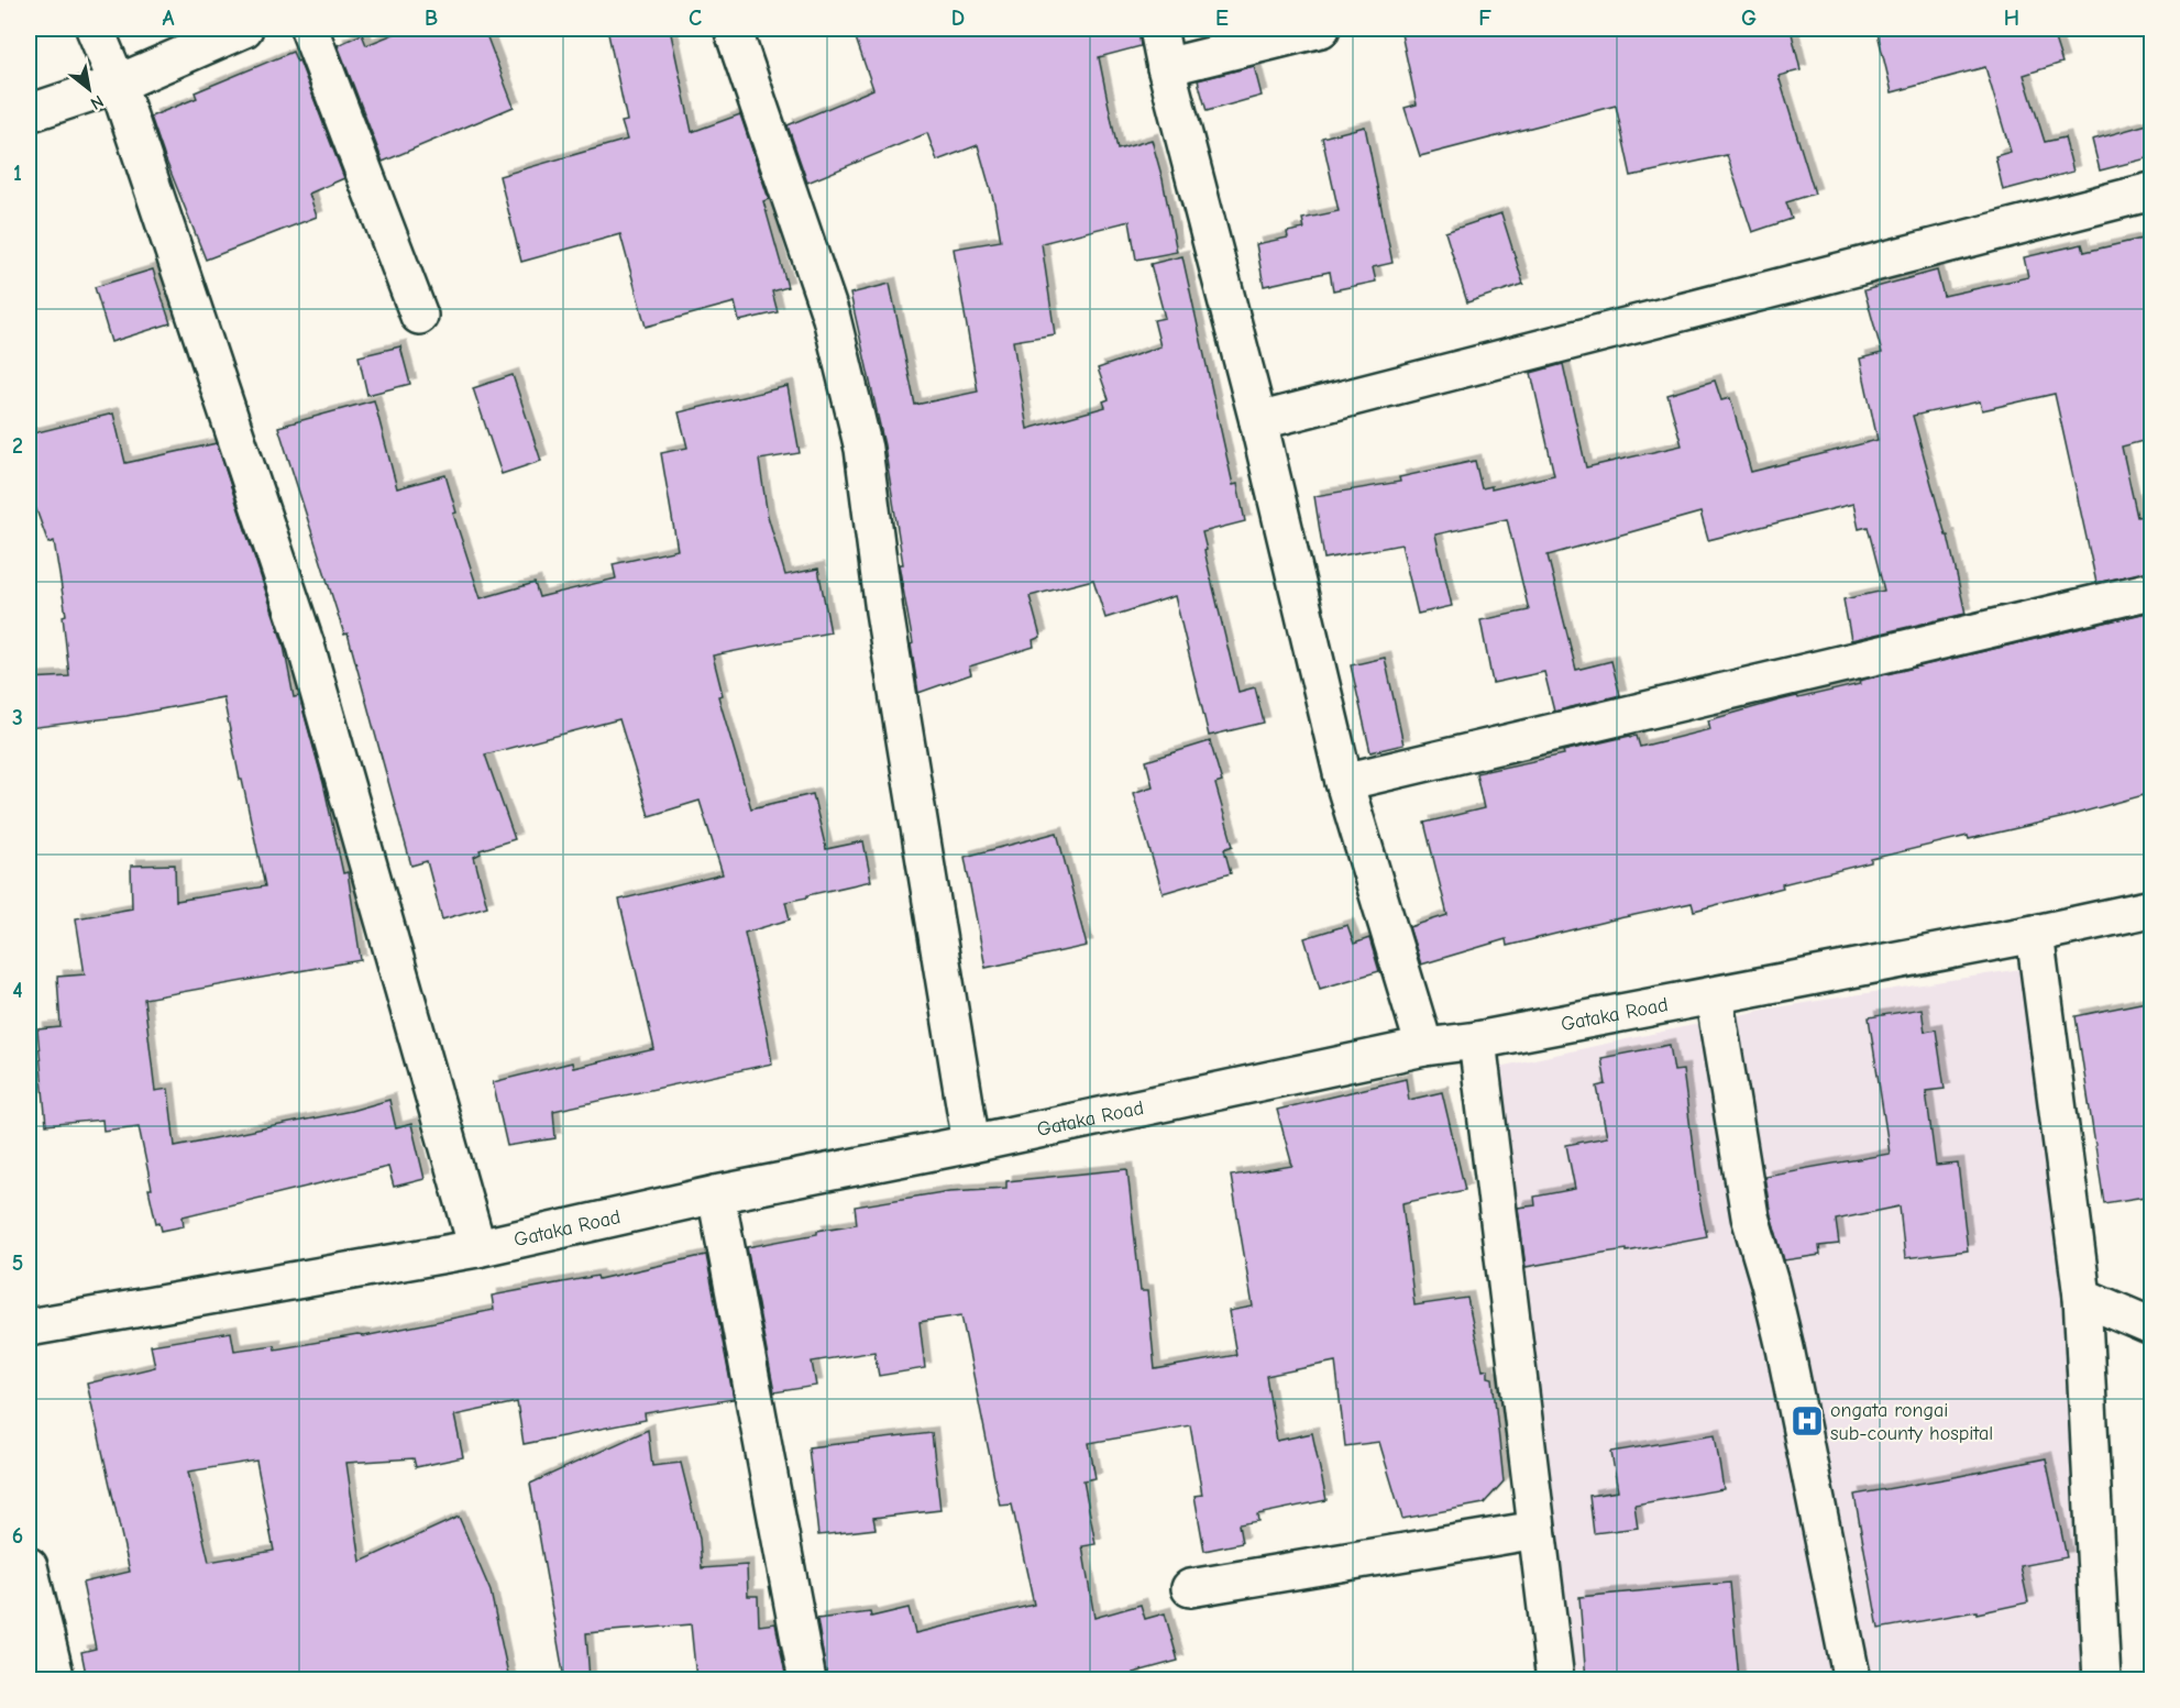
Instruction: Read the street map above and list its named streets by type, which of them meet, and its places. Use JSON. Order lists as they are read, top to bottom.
{
  "streets": {
    "street": ["Gataka Road"]
  },
  "places": {
    "hospital": ["ongata rongai sub-county hospital"]
  },
  "north": "bottom right",
  "grid": {
    "columns": [
      "A",
      "B",
      "C",
      "D",
      "E",
      "F",
      "G",
      "H"
    ],
    "rows": [
      "1",
      "2",
      "3",
      "4",
      "5",
      "6"
    ]
  }
}
